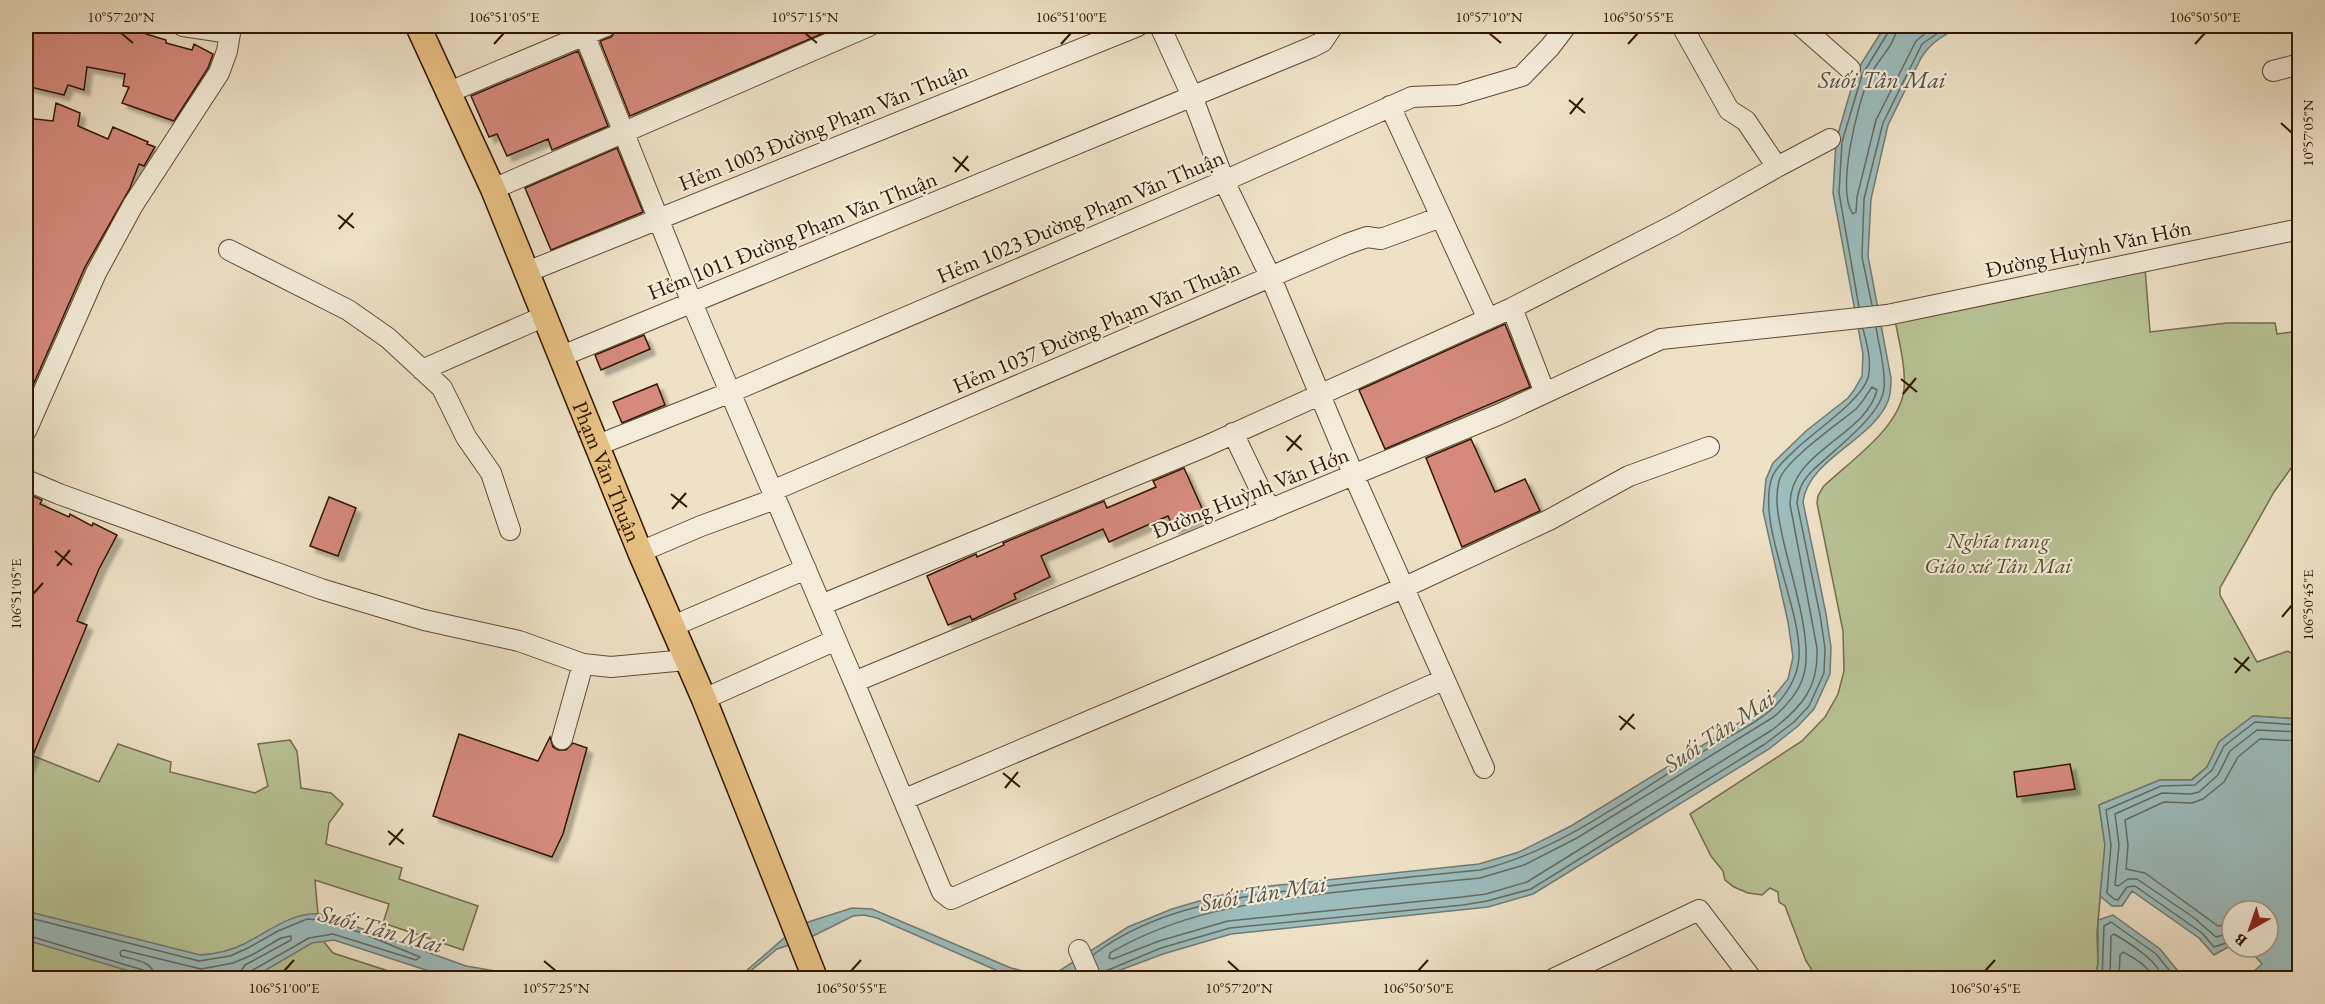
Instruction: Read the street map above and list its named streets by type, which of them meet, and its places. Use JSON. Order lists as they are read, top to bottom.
{
  "streets": {
    "main road": ["Phạm Văn Thuận"],
    "street": [
      "Hẻm 1003 Đường Phạm Văn Thuận",
      "Hẻm 1023 Đường Phạm Văn Thuận",
      "Hẻm 1011 Đường Phạm Văn Thuận",
      "Đường Huỳnh Văn Hớn",
      "Hẻm 1037 Đường Phạm Văn Thuận"
    ]
  },
  "crossings": [
    ["Hẻm 1003 Đường Phạm Văn Thuận", "Phạm Văn Thuận"],
    ["Hẻm 1023 Đường Phạm Văn Thuận", "Phạm Văn Thuận"],
    ["Hẻm 1011 Đường Phạm Văn Thuận", "Phạm Văn Thuận"],
    ["Hẻm 1037 Đường Phạm Văn Thuận", "Phạm Văn Thuận"]
  ],
  "water": ["Suối Tân Mai"],
  "parks": ["Nghĩa trang Giáo xứ Tân Mai"],
  "north": "bottom left",
  "coordinates": [
    "10°57'20\"N",
    "106°51'05\"E",
    "10°57'15\"N",
    "106°51'00\"E",
    "10°57'10\"N",
    "106°50'55\"E",
    "106°50'50\"E",
    "10°57'05\"N",
    "106°50'45\"E",
    "10°57'25\"N"
  ]
}
